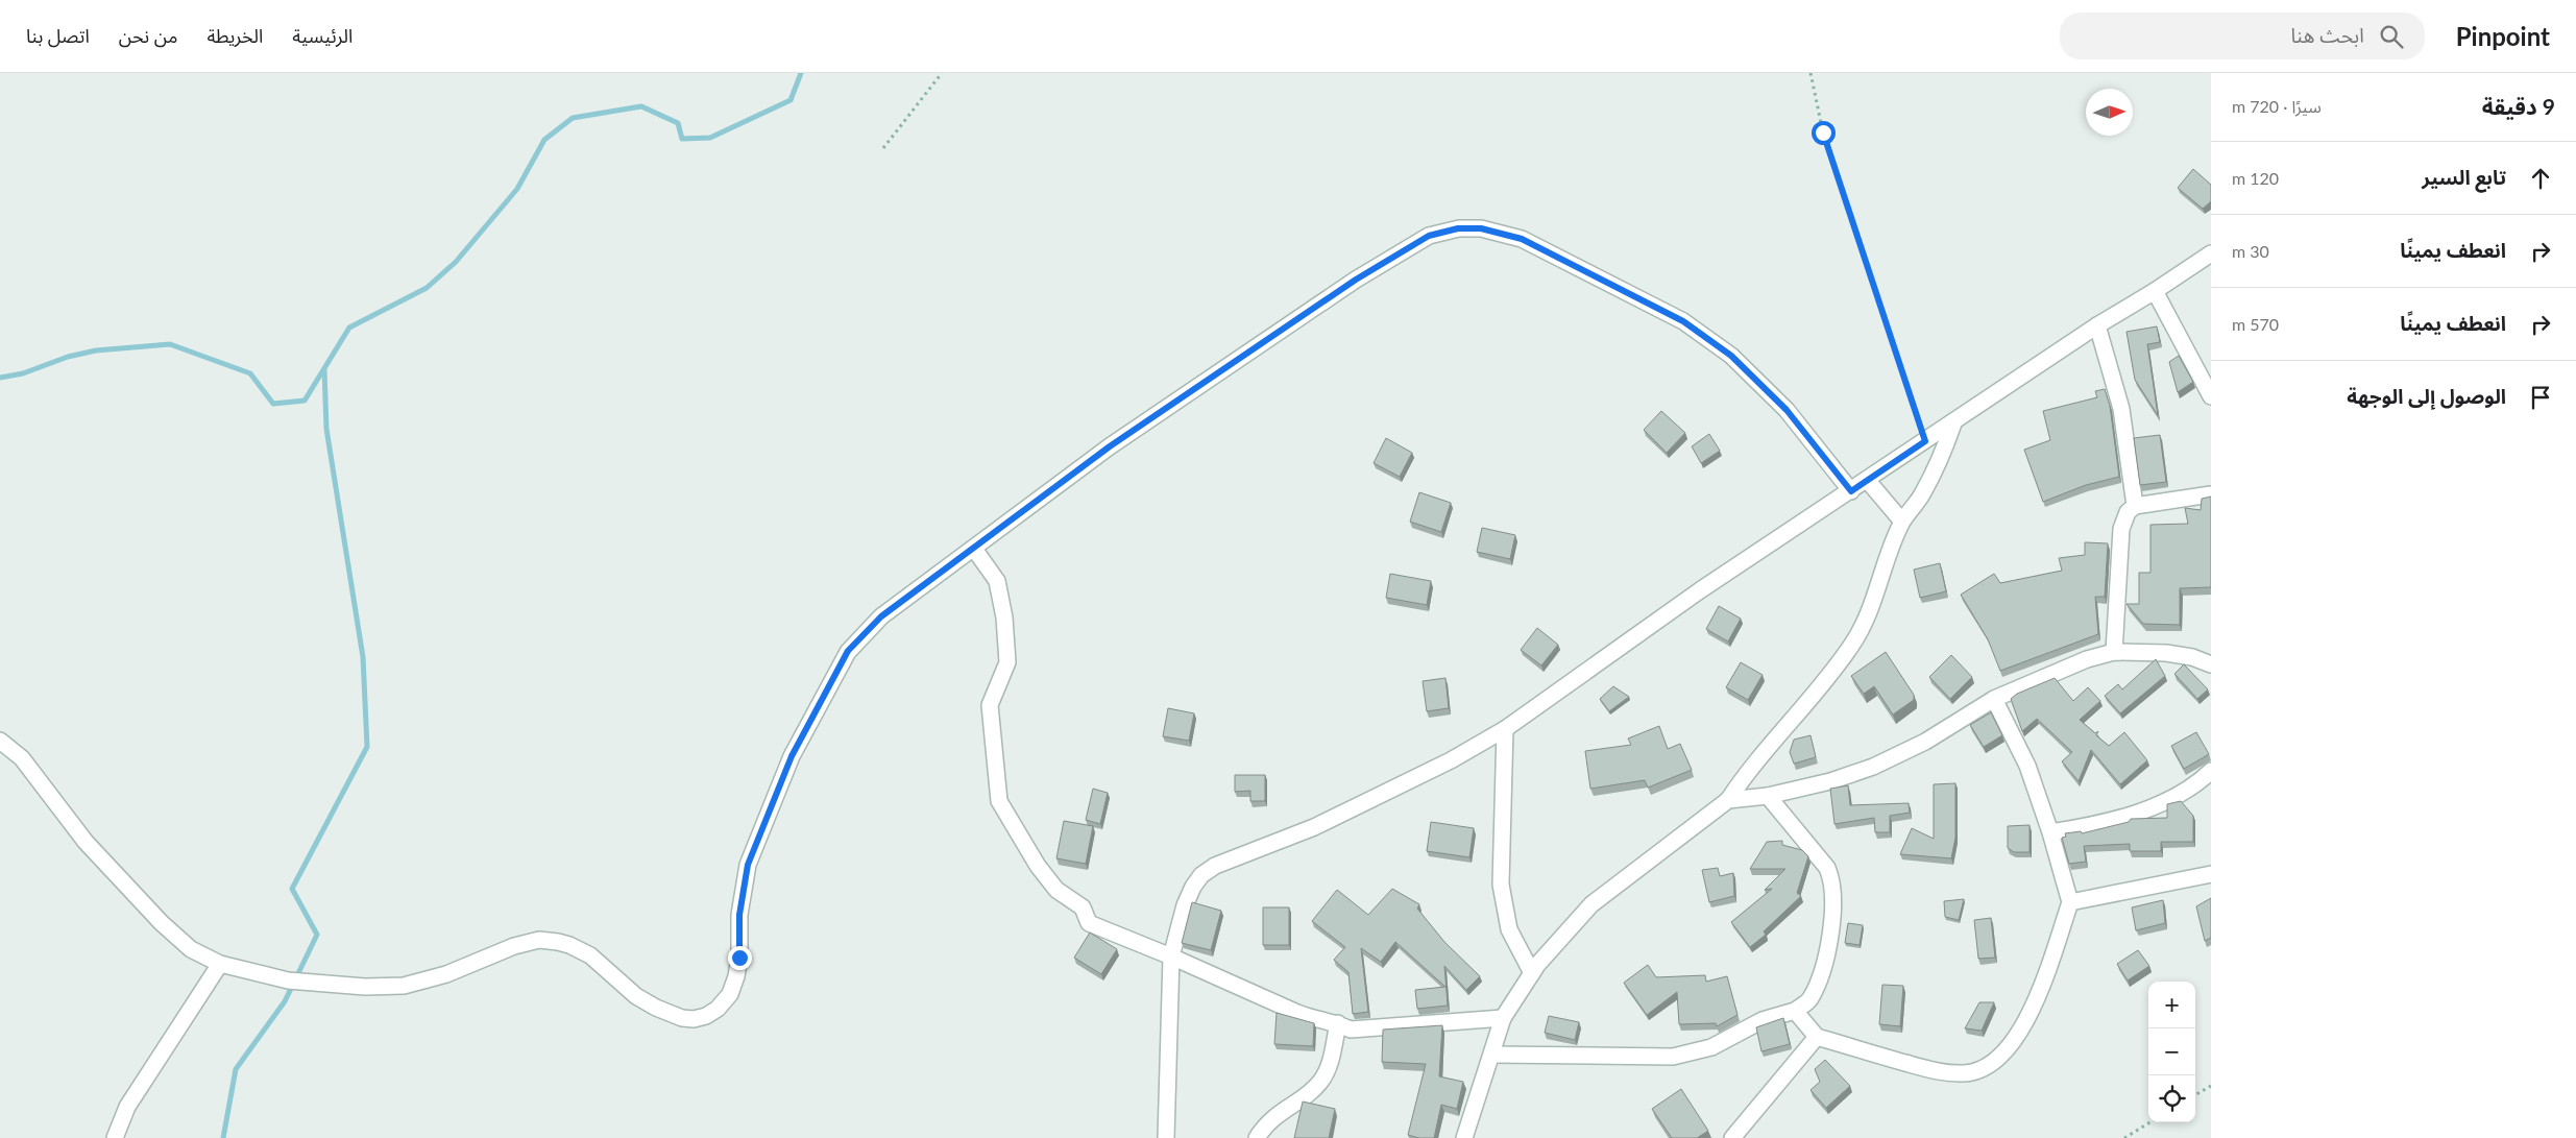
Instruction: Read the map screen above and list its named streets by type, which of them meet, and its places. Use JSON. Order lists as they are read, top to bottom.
{
  "north": "right",
  "page": {
    "header": "Pinpoint",
    "search": "ابحث هنا",
    "nav": [
      "الرئيسية",
      "الخريطة",
      "من نحن",
      "اتصل بنا"
    ],
    "heading": ["9 دقيقة", "سيرًا · 720 m"],
    "list": [
      ["تابع السير", "120 m"],
      ["انعطف يمينًا", "30 m"],
      ["انعطف يمينًا", "570 m"],
      "الوصول إلى الوجهة"
    ],
    "map_buttons": ["+", "−"]
  }
}
